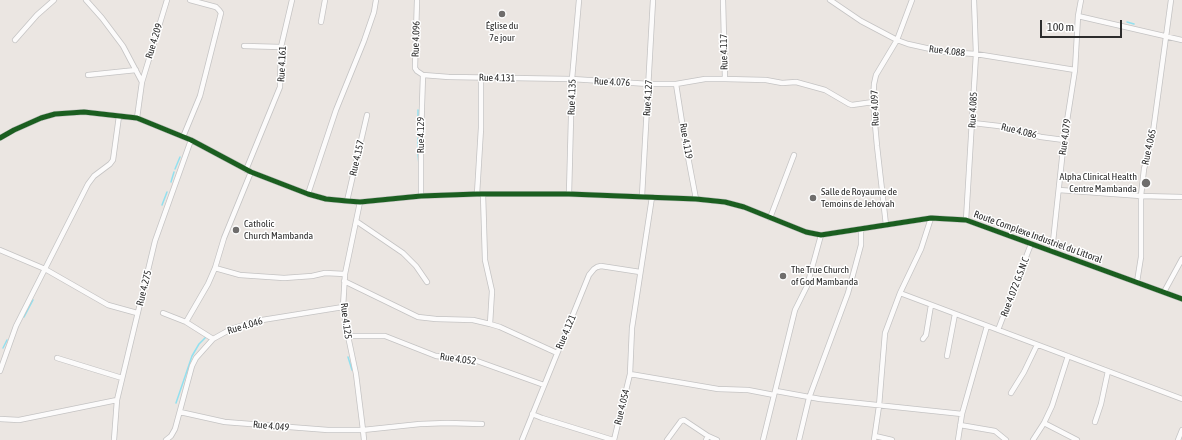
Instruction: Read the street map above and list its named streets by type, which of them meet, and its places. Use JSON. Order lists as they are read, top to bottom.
{
  "streets": {
    "street": [
      "Rue 4.096",
      "Rue 4.209",
      "Rue 4.088",
      "Rue 4.117",
      "Rue 4.161",
      "Rue 4.131",
      "Rue 4.076",
      "Rue 4.135",
      "Rue 4.127",
      "Rue 4.097",
      "Rue 4.085",
      "Rue 4.086",
      "Rue 4.129",
      "Rue 4.079",
      "Rue 4.119",
      "Rue 4.065",
      "Rue 4.157",
      "Route Complexe Industriel du Littoral",
      "Rue 4.072 G.S.N.C",
      "Rue 4.275",
      "Rue 4.125",
      "Rue 4.046",
      "Rue 4.121",
      "Rue 4.052",
      "Rue 4.054",
      "Rue 4.049"
    ]
  },
  "crossings": [
    ["Rue 4.096", "Rue 4.131"],
    ["Rue 4.096", "Rue 4.129"],
    ["Rue 4.088", "Rue 4.097"],
    ["Rue 4.088", "Rue 4.085"],
    ["Rue 4.088", "Rue 4.079"],
    ["Rue 4.117", "Rue 4.076"],
    ["Rue 4.117", "Rue 4.119"],
    ["Rue 4.131", "Rue 4.076"],
    ["Rue 4.131", "Rue 4.135"],
    ["Rue 4.131", "Rue 4.129"],
    ["Rue 4.076", "Rue 4.135"],
    ["Rue 4.076", "Rue 4.127"],
    ["Rue 4.076", "Rue 4.119"],
    ["Rue 4.097", "Route Complexe Industriel du Littoral"],
    ["Rue 4.085", "Rue 4.086"],
    ["Rue 4.085", "Route Complexe Industriel du Littoral"],
    ["Rue 4.086", "Rue 4.079"],
    ["Rue 4.079", "Route Complexe Industriel du Littoral"],
    ["Rue 4.065", "Route Complexe Industriel du Littoral"],
    ["Route Complexe Industriel du Littoral", "Rue 4.072 G.S.N.C"],
    ["Rue 4.125", "Rue 4.046"],
    ["Rue 4.125", "Rue 4.052"],
    ["Rue 4.125", "Rue 4.049"],
    ["Rue 4.046", "Rue 4.049"],
    ["Rue 4.121", "Rue 4.052"],
    ["Rue 4.121", "Rue 4.054"]
  ],
  "places": [
    "Église du 7e jour",
    "Alpha Clinical Health Centre Mambanda",
    "Salle de Royaume de Temoins de Jehovah",
    "Catholic Church Mambanda",
    "The True Church of God Mambanda"
  ],
  "scale_bar": "100 m"
}
